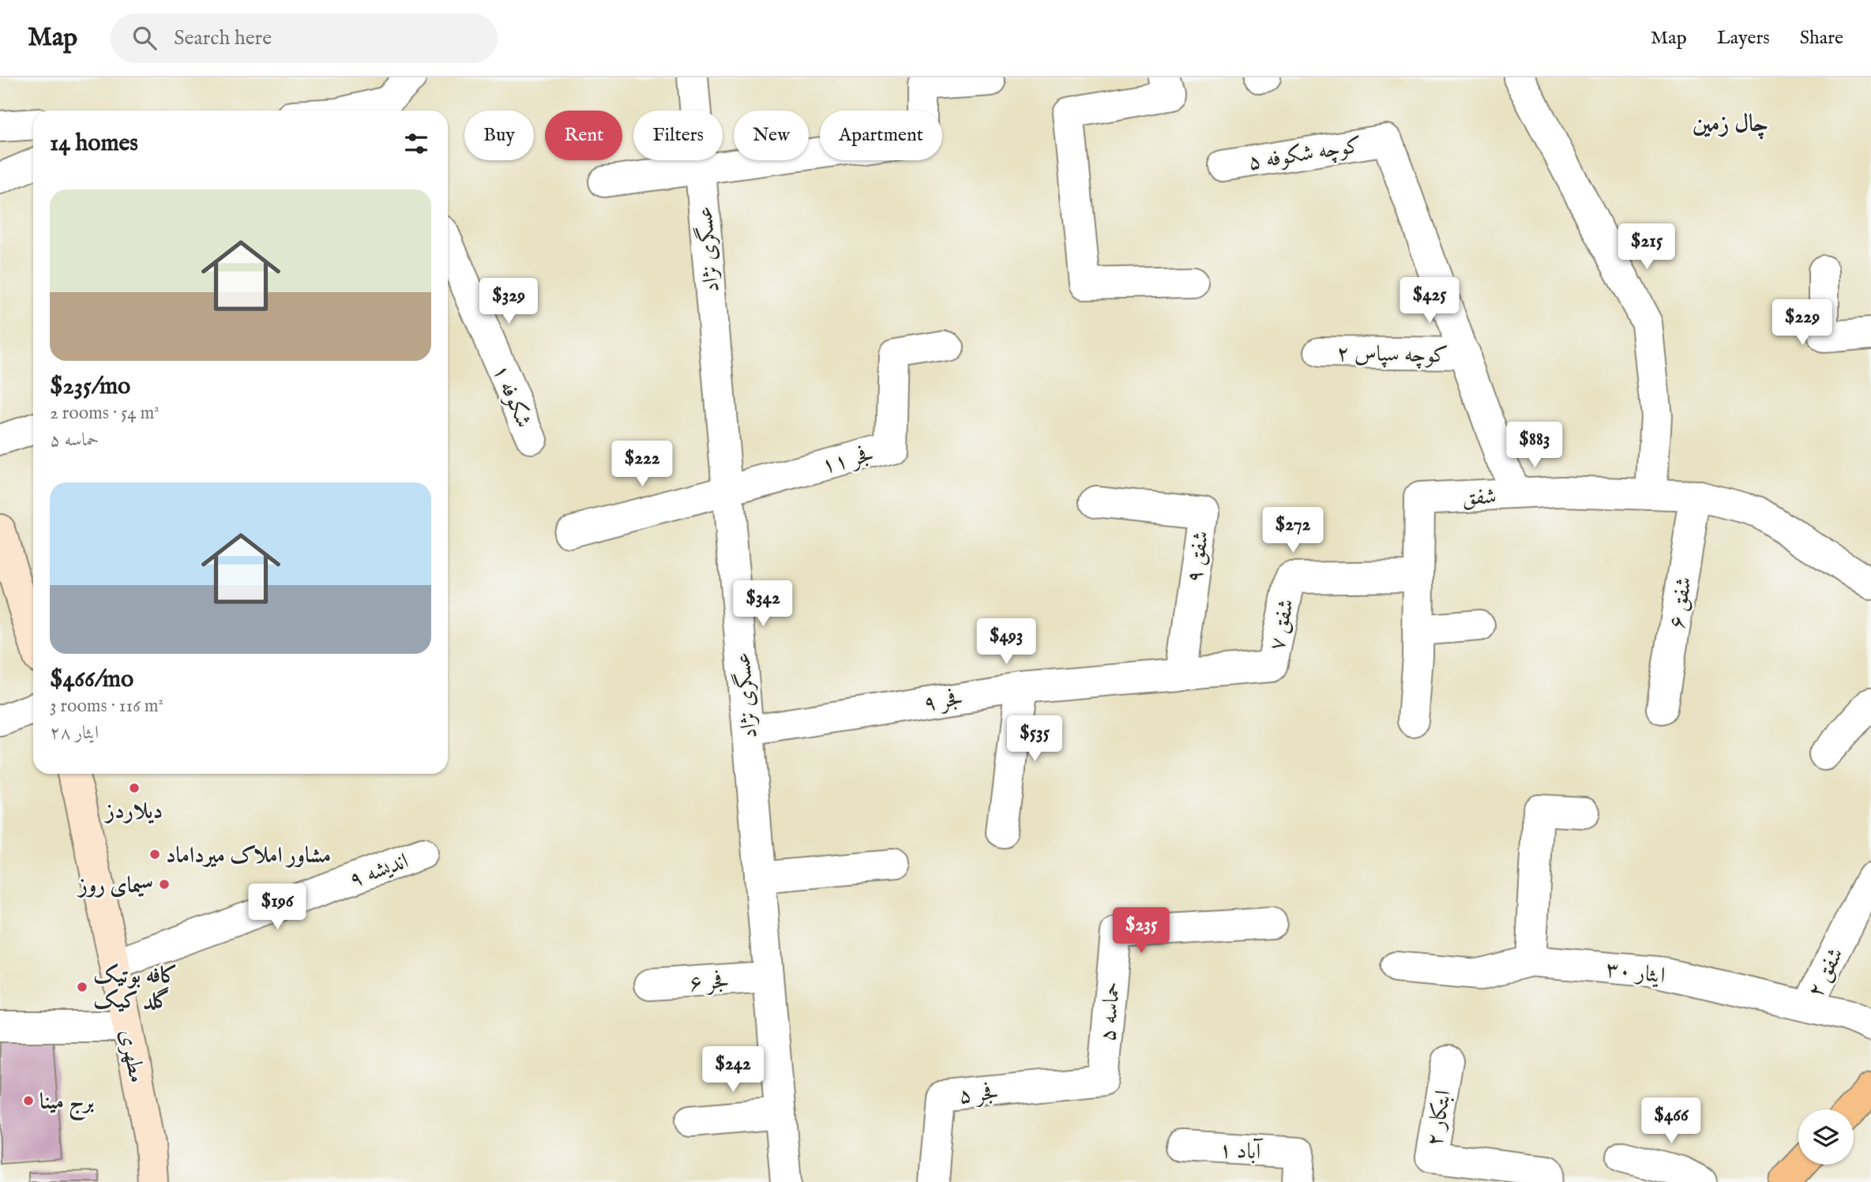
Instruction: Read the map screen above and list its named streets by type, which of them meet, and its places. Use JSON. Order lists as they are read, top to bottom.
{
  "streets": {
    "main road": ["مطهری"],
    "street": [
      "کوچه شکوفه ۵",
      "عسگری نژاد",
      "کوچه سپاس ۲",
      "شکوفه ۱",
      "فجر ۱۱",
      "شفق",
      "شفق ۹",
      "شفق ۶",
      "شفق ۷",
      "فجر ۹",
      "اندیشه ۹",
      "ایثار ۳۰",
      "شفق ۲",
      "فجر ۶",
      "حماسه ۵",
      "فجر ۵",
      "ابتکار ۲",
      "آباد ۱"
    ]
  },
  "crossings": [
    ["کوچه شکوفه ۵", "کوچه سپاس ۲"],
    ["عسگری نژاد", "فجر ۱۱"],
    ["عسگری نژاد", "فجر ۹"],
    ["عسگری نژاد", "فجر ۶"],
    ["شفق", "شفق ۶"],
    ["شفق", "شفق ۷"],
    ["شفق ۹", "فجر ۹"],
    ["شفق ۷", "فجر ۹"],
    ["اندیشه ۹", "مطهری"],
    ["ایثار ۳۰", "شفق ۲"],
    ["حماسه ۵", "فجر ۵"]
  ],
  "districts": ["چال زمین"],
  "places": [
    "دیلاردز",
    "مشاور املاک میرداماد",
    "سیمای روز",
    "کافه بوتیک گلد کیک",
    "برج مینا"
  ],
  "page": {
    "header": "Map",
    "search": "Search here",
    "nav": ["Map", "Layers", "Share"],
    "chip": [
      "Buy",
      "Rent",
      "Filters",
      "New",
      "Apartment"
    ],
    "heading": "14 homes",
    "list": [
      {
        "name": "$235/mo",
        "note": "2 rooms · 54 m² · حماسه ۵"
      },
      {
        "name": "$466/mo",
        "note": "3 rooms · 116 m² · ایثار ۲۸"
      }
    ],
    "price": [
      "$215",
      "$425",
      "$329",
      "$229",
      "$883",
      "$222",
      "$272",
      "$342",
      "$493",
      "$535",
      "$196",
      "$235",
      "$242",
      "$466"
    ]
  }
}
